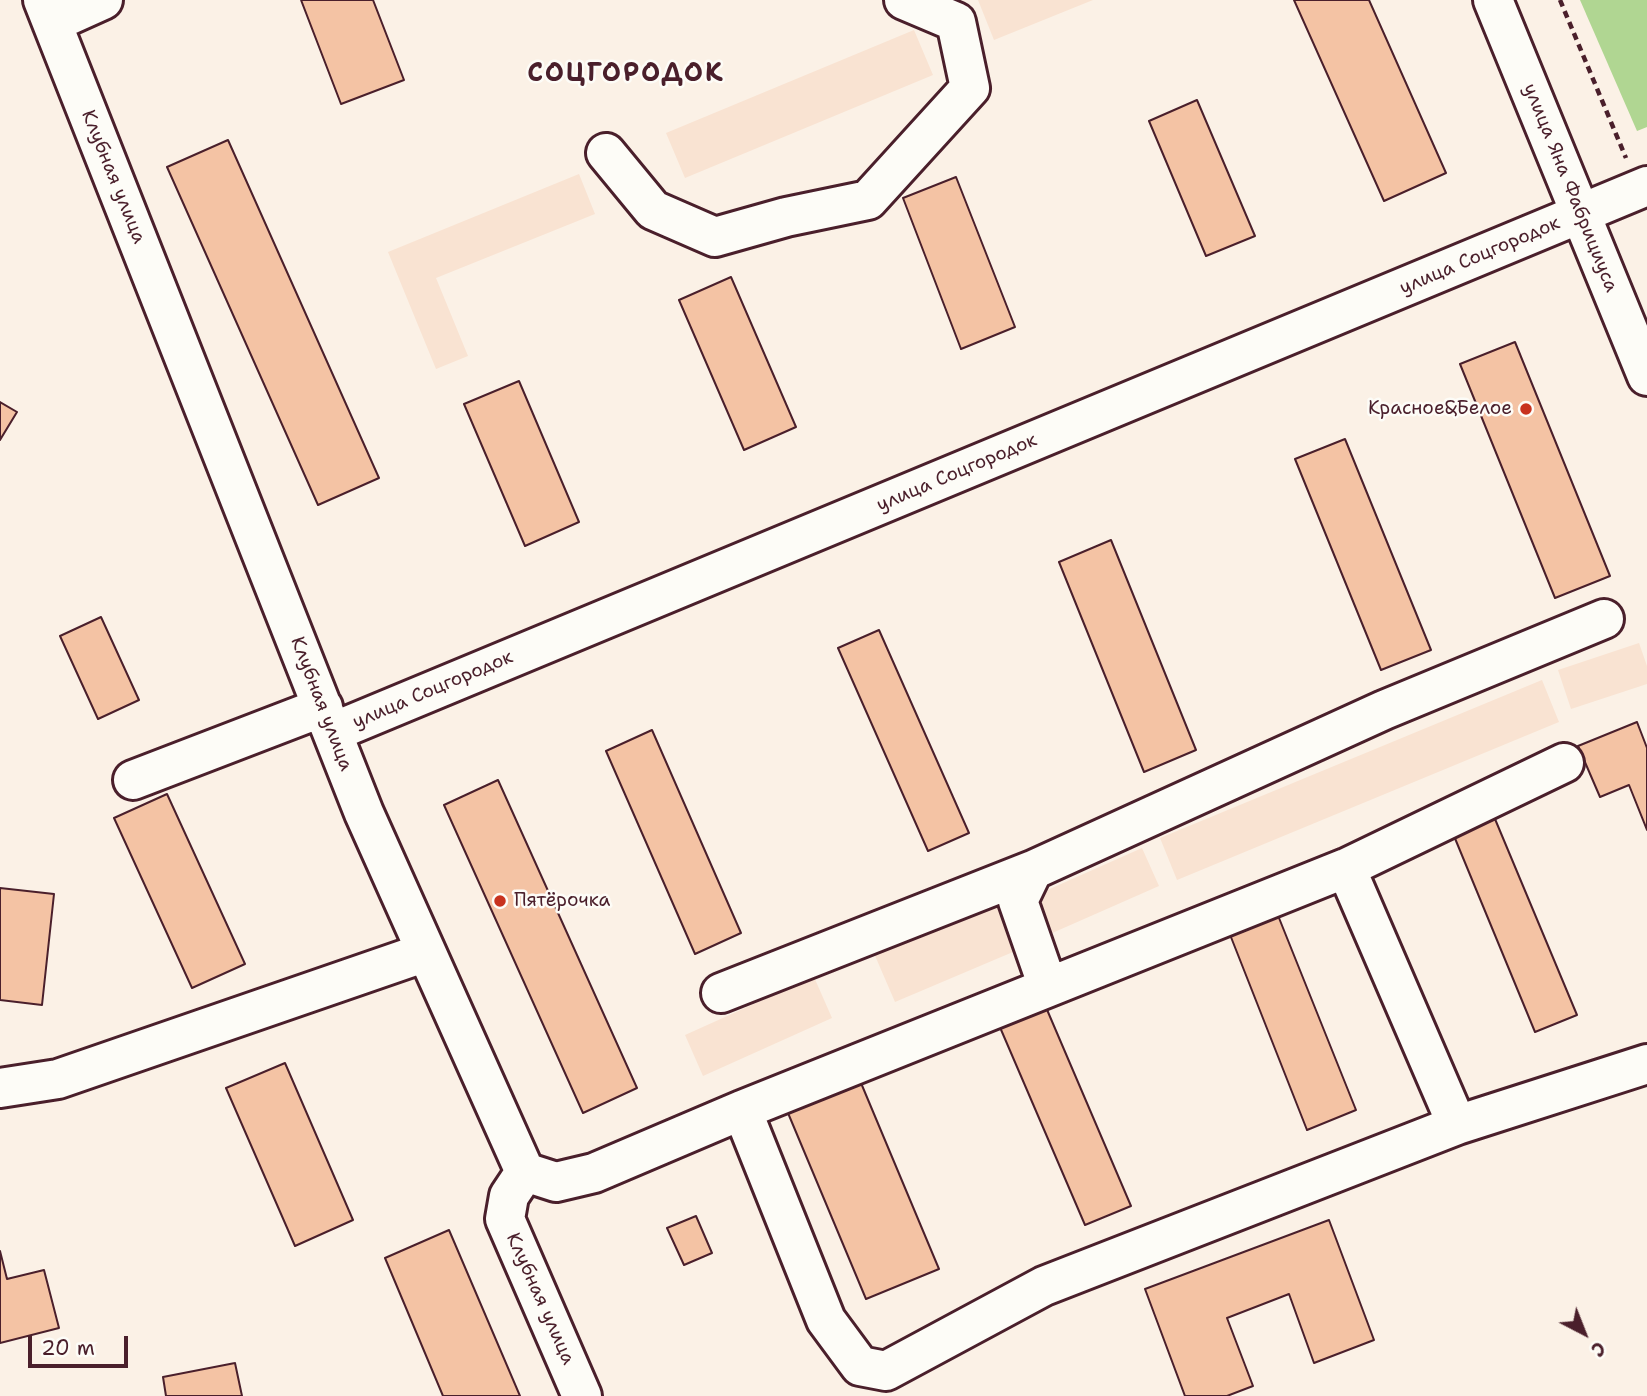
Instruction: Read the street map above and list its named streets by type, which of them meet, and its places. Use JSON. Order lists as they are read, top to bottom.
{
  "streets": {
    "street": ["Клубная улица", "улица Яна Фабрициуса", "улица Соцгородок"]
  },
  "crossings": [
    ["Клубная улица", "улица Соцгородок"],
    ["улица Яна Фабрициуса", "улица Соцгородок"]
  ],
  "districts": ["СОЦГОРОДОК"],
  "places": ["Красное&Белое", "Пятёрочка"],
  "scale_bar": "20 m",
  "north": "bottom right"
}
